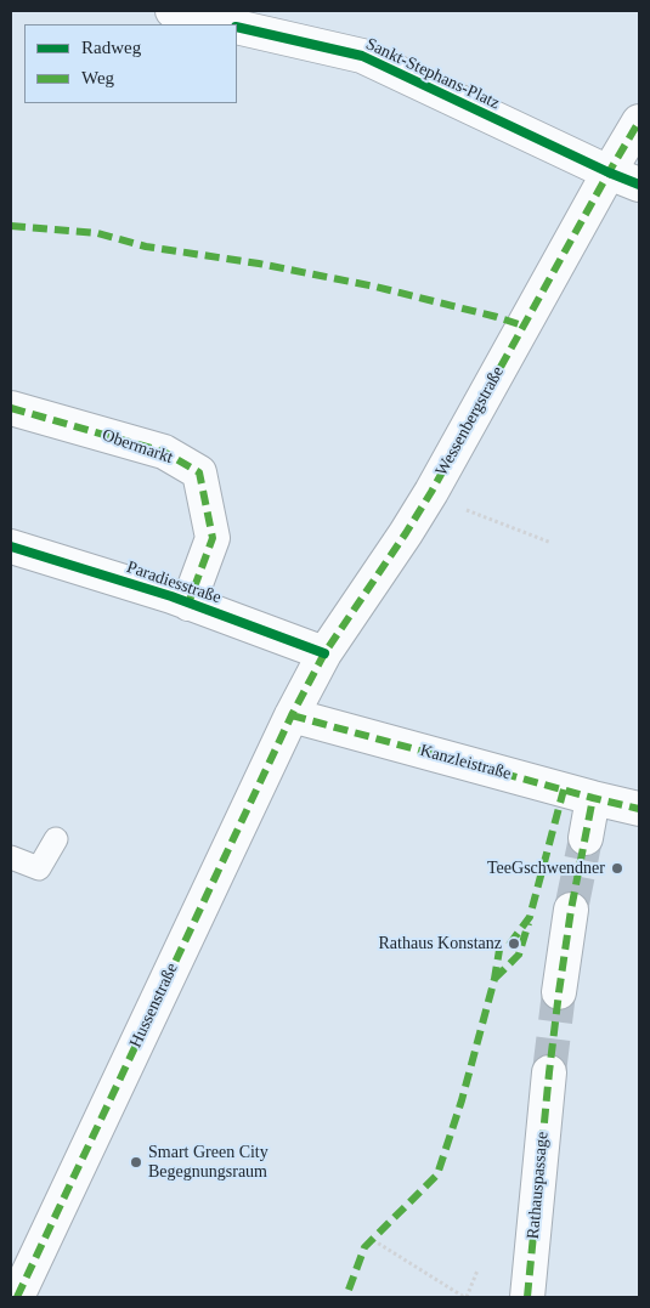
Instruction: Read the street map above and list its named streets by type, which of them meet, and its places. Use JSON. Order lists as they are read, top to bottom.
{
  "streets": {
    "street": [
      "Sankt-Stephans-Platz",
      "Wessenbergstraße",
      "Obermarkt",
      "Paradiesstraße",
      "Kanzleistraße",
      "Hussenstraße",
      "Rathauspassage"
    ]
  },
  "crossings": [
    ["Sankt-Stephans-Platz", "Wessenbergstraße"],
    ["Wessenbergstraße", "Paradiesstraße"],
    ["Wessenbergstraße", "Kanzleistraße"],
    ["Wessenbergstraße", "Hussenstraße"],
    ["Obermarkt", "Paradiesstraße"],
    ["Kanzleistraße", "Hussenstraße"]
  ],
  "places": ["TeeGschwendner", "Rathaus Konstanz", "Smart Green City Begegnungsraum"],
  "legend": ["Radweg", "Weg"]
}
